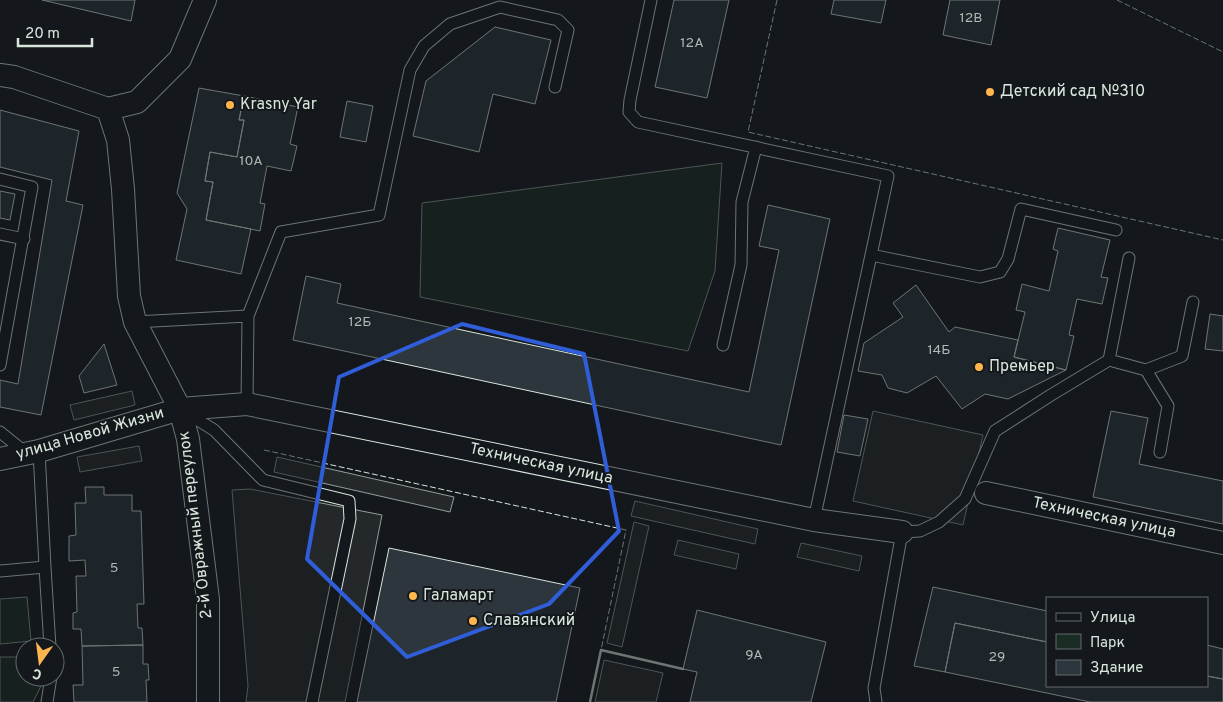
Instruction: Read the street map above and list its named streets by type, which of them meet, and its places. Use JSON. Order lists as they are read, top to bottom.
{
  "streets": {
    "street": ["улица Новой Жизни", "Техническая улица", "2-й Овражный переулок"]
  },
  "crossings": [
    ["улица Новой Жизни", "Техническая улица"],
    ["улица Новой Жизни", "2-й Овражный переулок"],
    ["Техническая улица", "2-й Овражный переулок"]
  ],
  "places": [
    "Детский сад №310",
    "Krasny Yar",
    "Премьер",
    "Галамарт",
    "Славянский"
  ],
  "house_numbers": [
    "12В",
    "12А",
    "10А",
    "12Б",
    "14Б",
    "5",
    "9А",
    "29",
    "5"
  ],
  "legend": ["Улица", "Парк", "Здание"],
  "scale_bar": "20 m",
  "north": "bottom"
}
